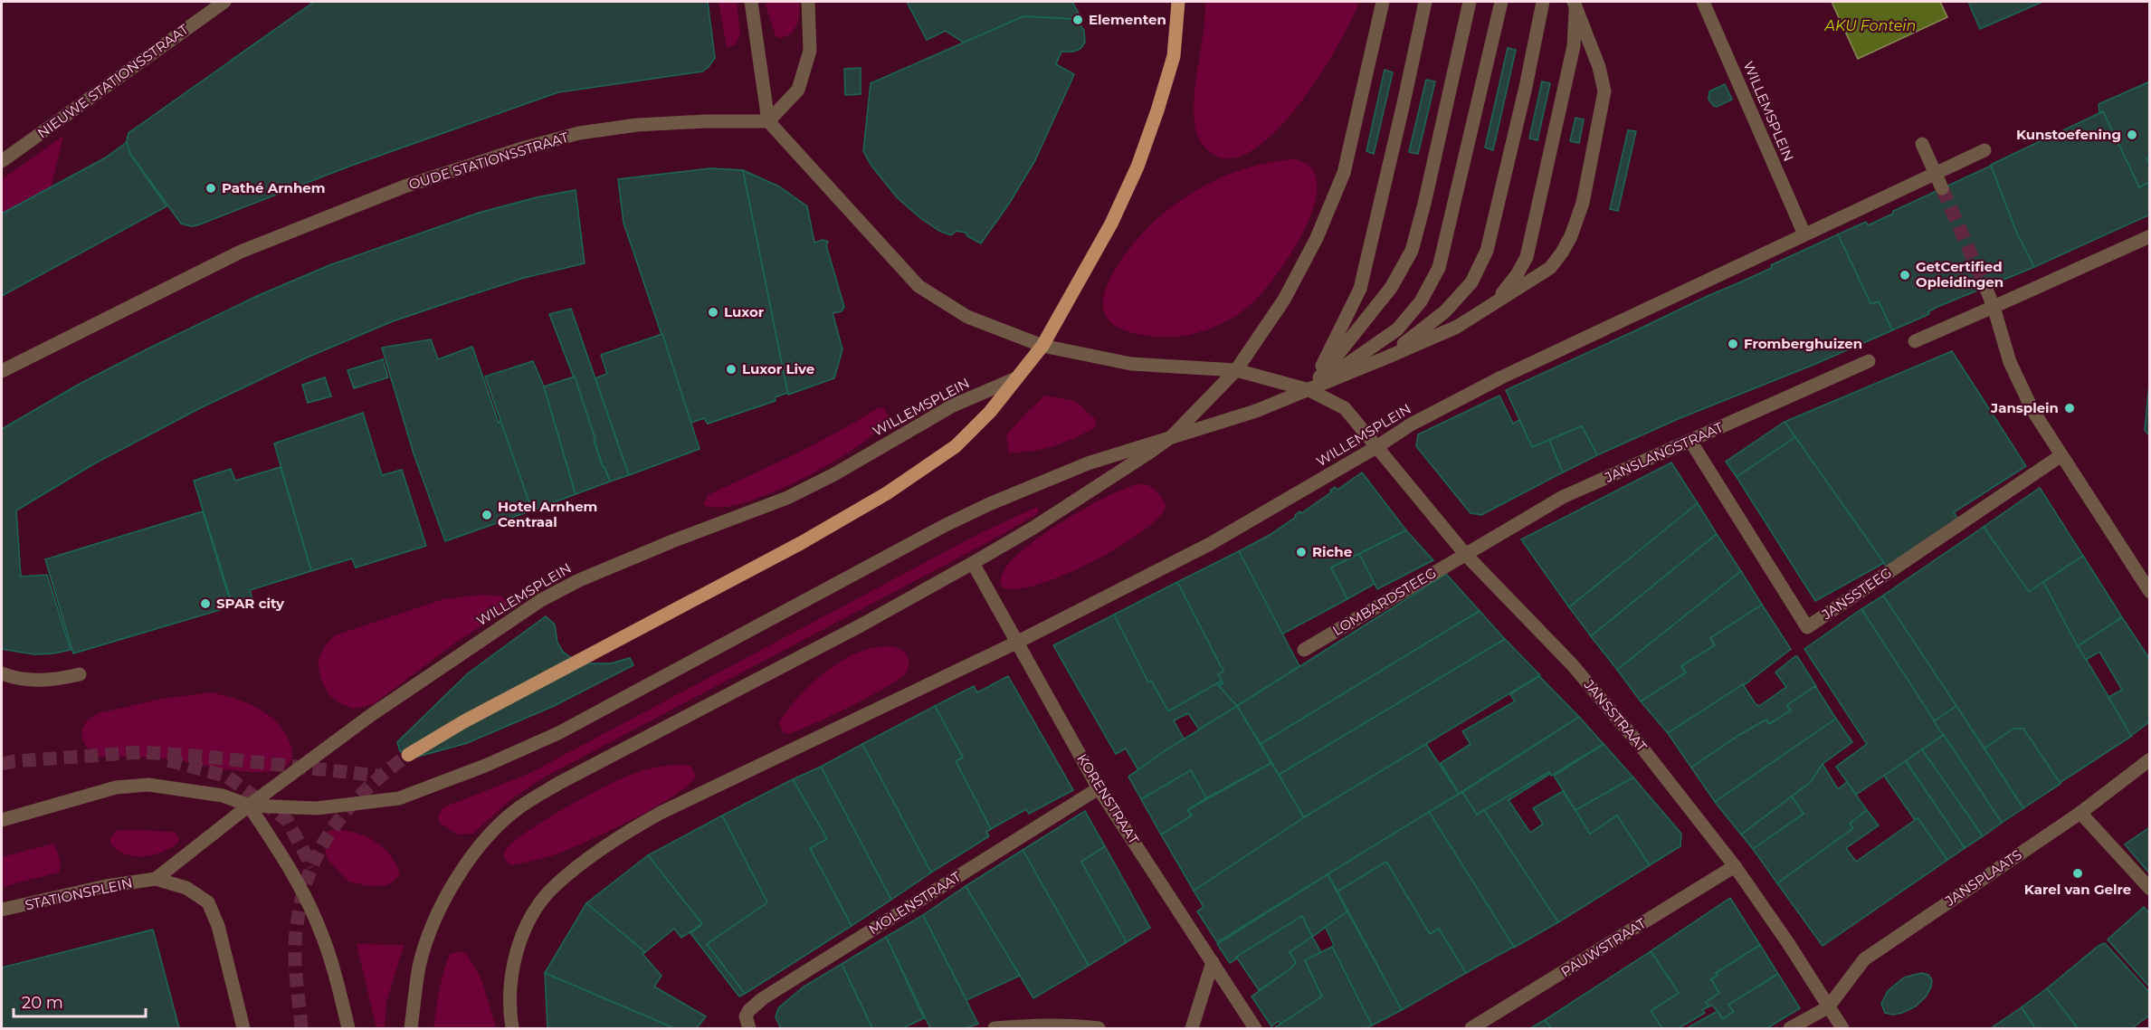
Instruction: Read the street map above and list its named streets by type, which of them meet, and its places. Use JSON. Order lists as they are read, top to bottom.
{
  "streets": {
    "street": [
      "NIEUWE STATIONSSTRAAT",
      "WILLEMSPLEIN",
      "OUDE STATIONSSTRAAT",
      "JANSLANGSTRAAT",
      "JANSSTEEG",
      "LOMBARDSTEEG",
      "JANSSTRAAT",
      "KORENSTRAAT",
      "JANSPLAATS",
      "STATIONSPLEIN",
      "MOLENSTRAAT",
      "PAUWSTRAAT"
    ]
  },
  "crossings": [
    ["WILLEMSPLEIN", "OUDE STATIONSSTRAAT"],
    ["WILLEMSPLEIN", "JANSSTRAAT"],
    ["WILLEMSPLEIN", "KORENSTRAAT"],
    ["WILLEMSPLEIN", "STATIONSPLEIN"],
    ["JANSLANGSTRAAT", "JANSSTEEG"],
    ["JANSLANGSTRAAT", "LOMBARDSTEEG"],
    ["JANSLANGSTRAAT", "JANSSTRAAT"],
    ["LOMBARDSTEEG", "JANSSTRAAT"],
    ["JANSSTRAAT", "JANSPLAATS"],
    ["JANSSTRAAT", "PAUWSTRAAT"],
    ["KORENSTRAAT", "MOLENSTRAAT"]
  ],
  "water": ["AKU Fontein"],
  "places": [
    "Elementen",
    "Kunstoefening",
    "Pathé Arnhem",
    "GetCertified Opleidingen",
    "Luxor",
    "Fromberghuizen",
    "Luxor Live",
    "Jansplein",
    "Hotel Arnhem Centraal",
    "Riche",
    "SPAR city",
    "Karel van Gelre"
  ],
  "scale_bar": "20 m"
}
